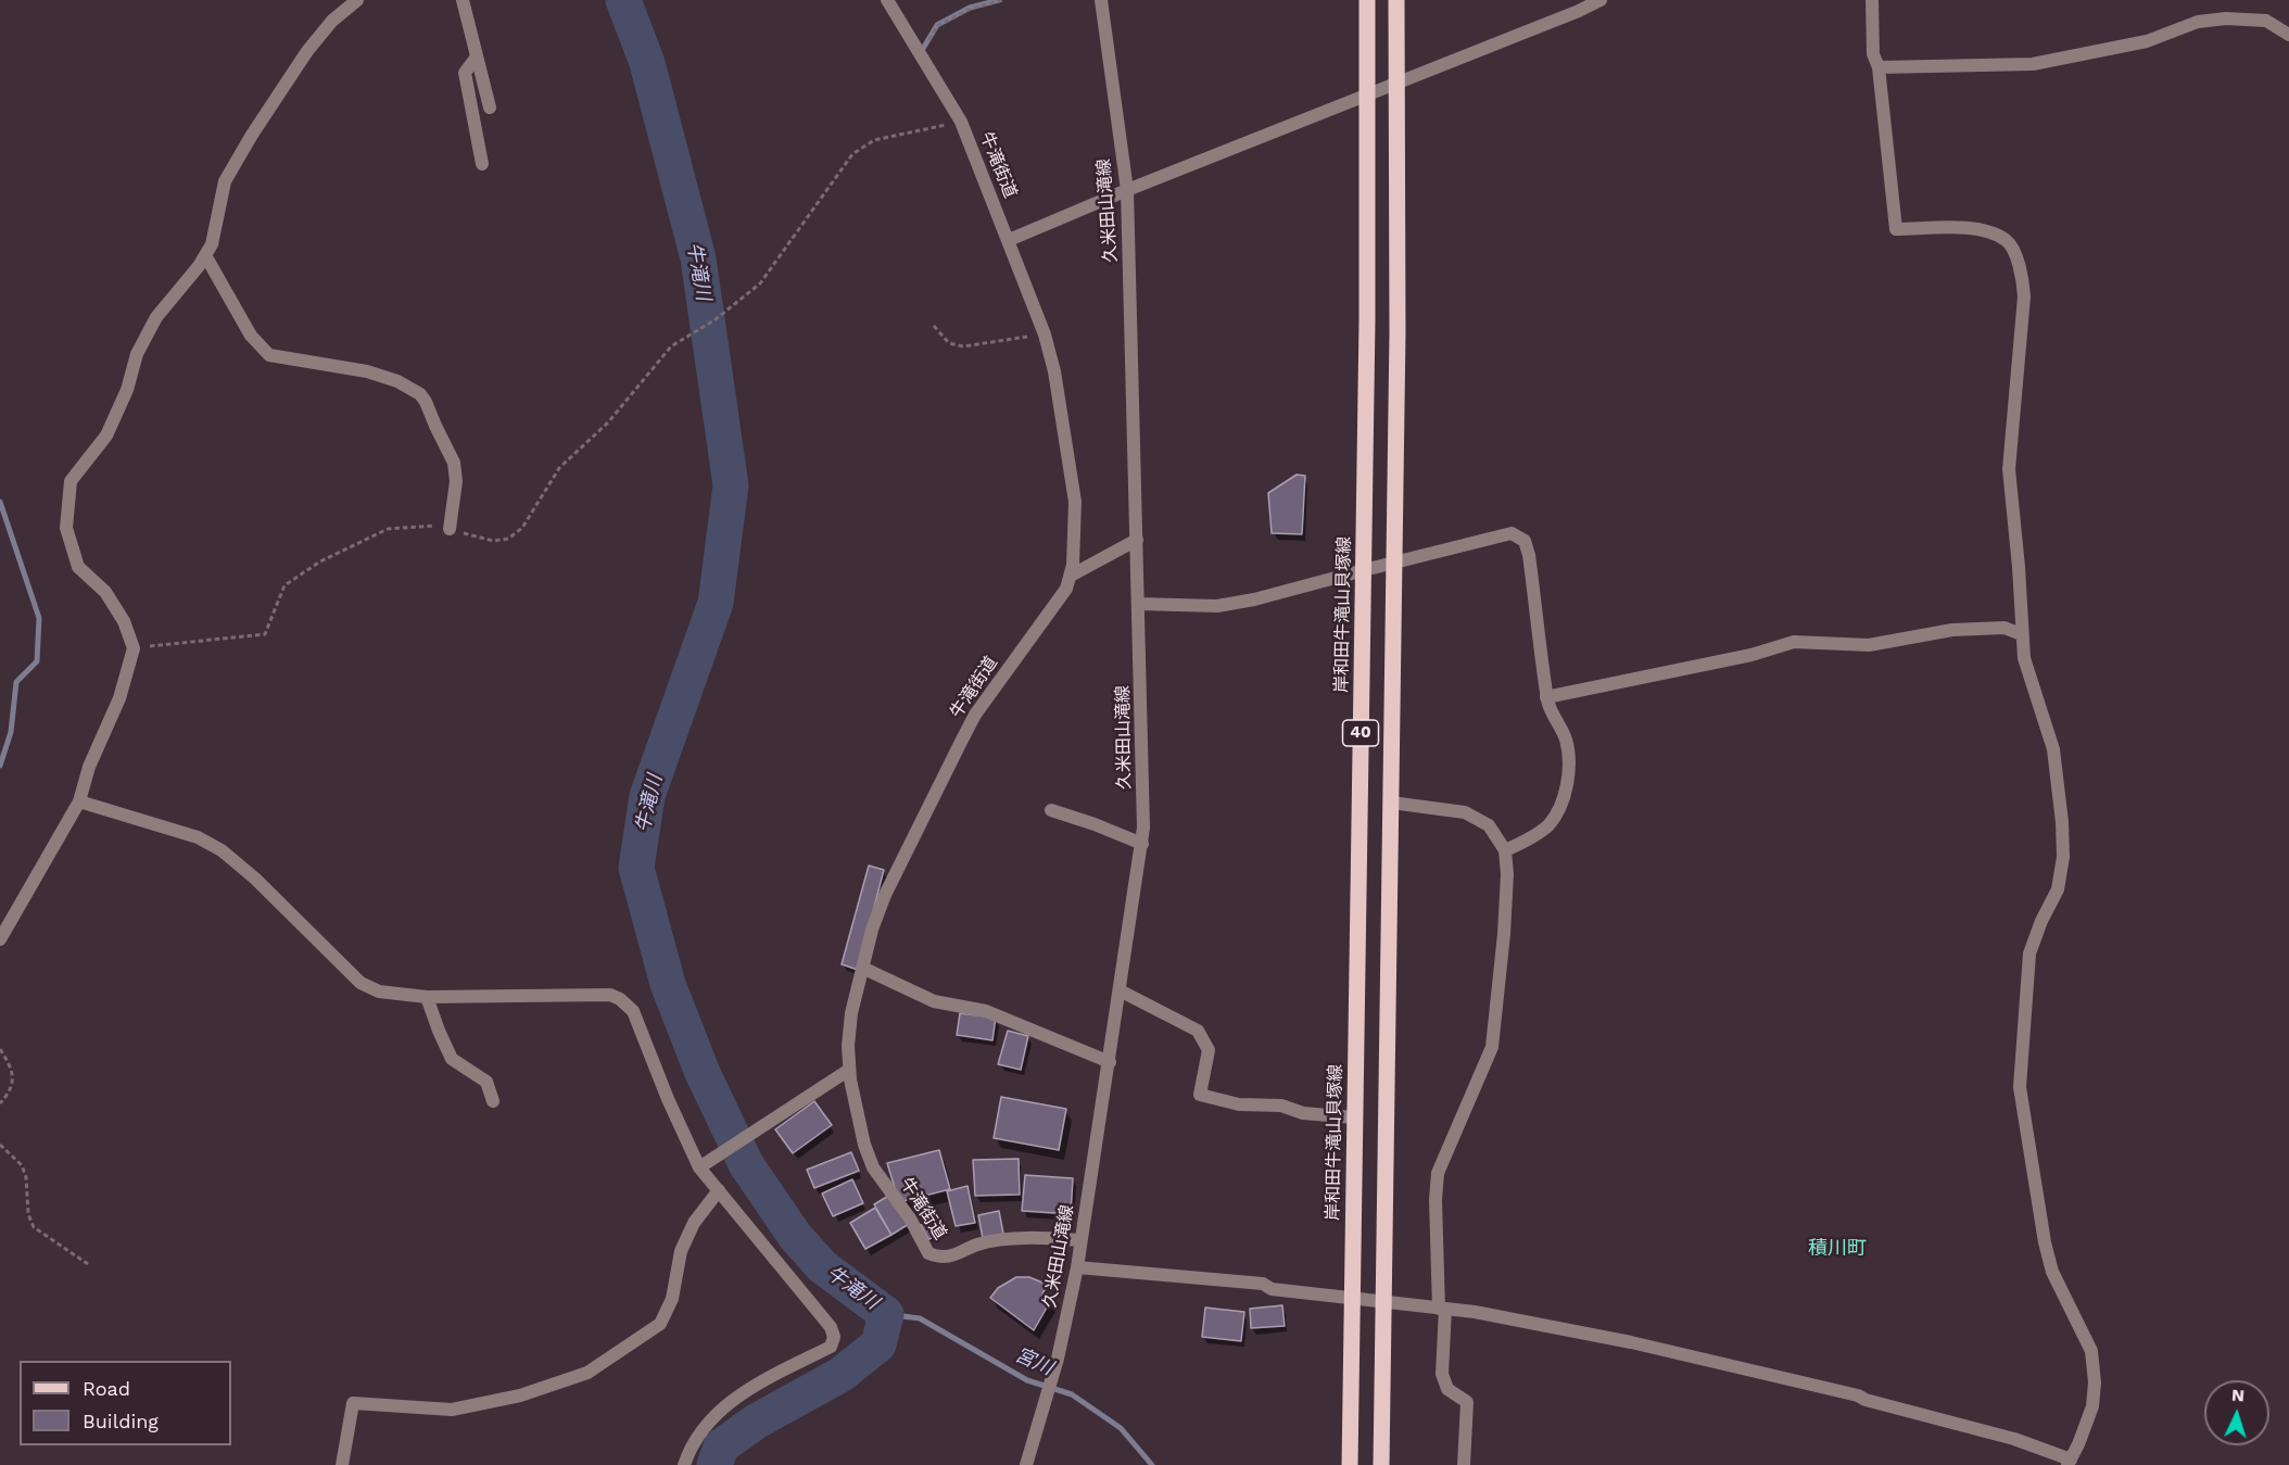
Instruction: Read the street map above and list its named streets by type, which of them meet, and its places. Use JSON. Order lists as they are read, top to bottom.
{
  "streets": {
    "main road": ["岸和田牛滝山貝塚線", "40"],
    "street": ["牛滝街道", "久米田山滝線"]
  },
  "crossings": [
    ["牛滝街道", "久米田山滝線"]
  ],
  "districts": ["積川町"],
  "water": ["牛滝川", "宮川"],
  "legend": ["Road", "Building"],
  "north": "top"
}
